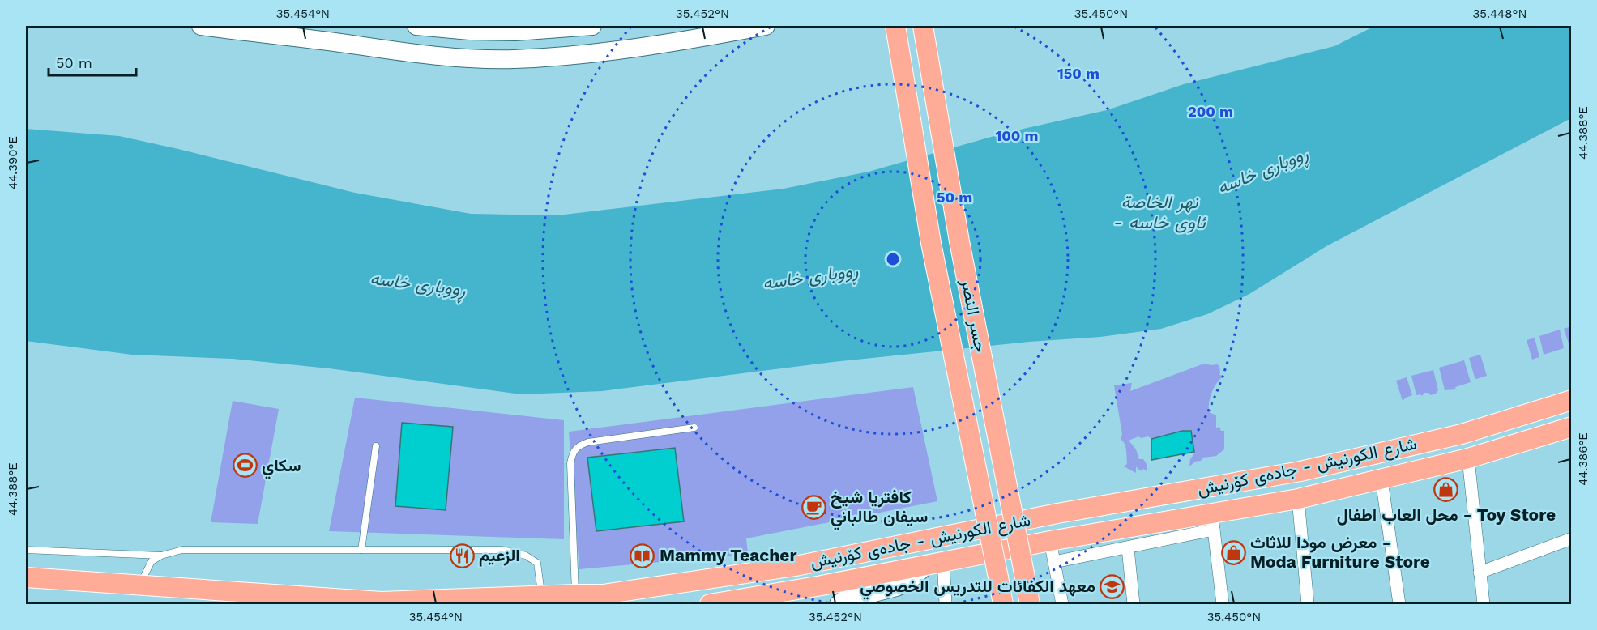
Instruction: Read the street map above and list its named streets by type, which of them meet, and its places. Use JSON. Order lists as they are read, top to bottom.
{
  "streets": {
    "main road": ["جسر النصر", "شارع الكورنيش - جادەی کۆرنیش"]
  },
  "water": ["ڕووباری خاسە", "نهر الخاصة - ئاوی خاسە"],
  "places": {
    "sports": ["سكاي"],
    "shop": ["محل العاب اطفال - Toy Store", "معرض مودا للاثاث - Moda Furniture Store"],
    "cafe": ["كافتريا شيخ سيفان طالباني"],
    "restaurant": ["الزعيم"],
    "library": ["Mammy Teacher"],
    "school or university": ["معهد الكفائات للتدريس الخصوصي"]
  },
  "scale_bar": "50 m",
  "coordinates": [
    "35.454°N",
    "35.452°N",
    "35.450°N",
    "35.448°N",
    "44.388°E",
    "44.390°E",
    "44.386°E"
  ],
  "rings": [
    "150 m",
    "200 m",
    "100 m",
    "50 m"
  ]
}
